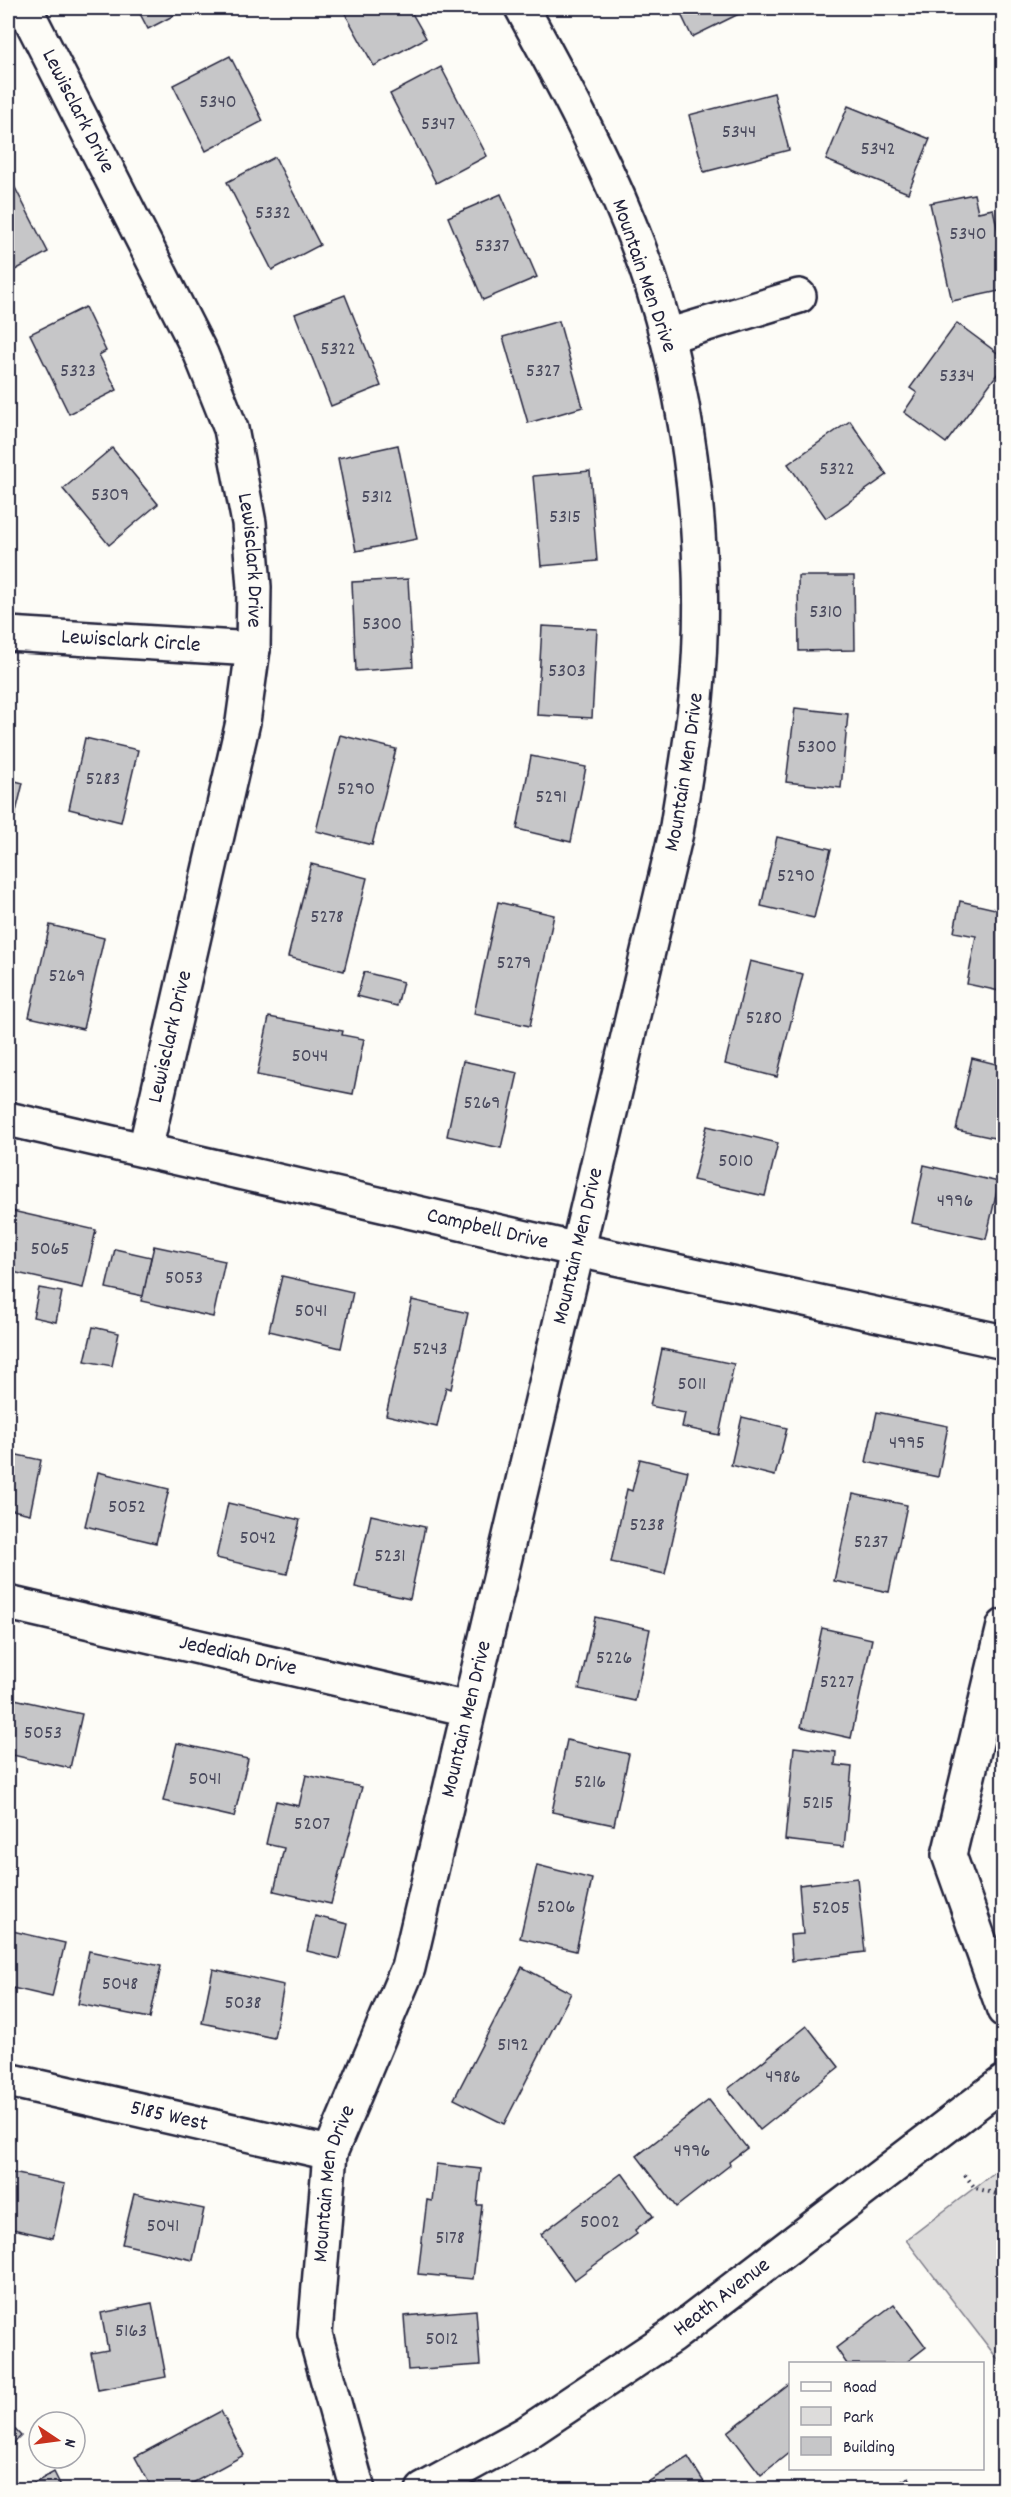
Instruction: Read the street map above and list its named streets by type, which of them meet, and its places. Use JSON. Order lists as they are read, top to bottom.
{
  "streets": {
    "street": [
      "Lewisclark Drive",
      "Mountain Men Drive",
      "Lewisclark Circle",
      "Campbell Drive",
      "Jedediah Drive",
      "5185 West",
      "Heath Avenue"
    ]
  },
  "crossings": [
    ["Lewisclark Drive", "Lewisclark Circle"],
    ["Lewisclark Drive", "Campbell Drive"],
    ["Mountain Men Drive", "Campbell Drive"],
    ["Mountain Men Drive", "Jedediah Drive"],
    ["Mountain Men Drive", "5185 West"]
  ],
  "house_numbers": [
    "5340",
    "5347",
    "5344",
    "5342",
    "5332",
    "5340",
    "5337",
    "5322",
    "5323",
    "5327",
    "5334",
    "5322",
    "5309",
    "5312",
    "5315",
    "5310",
    "5300",
    "5303",
    "5300",
    "5283",
    "5290",
    "5291",
    "5290",
    "5278",
    "5279",
    "5269",
    "5280",
    "5044",
    "5269",
    "5010",
    "4996",
    "5065",
    "5053",
    "5041",
    "5243",
    "5011",
    "4995",
    "5052",
    "5238",
    "5042",
    "5237",
    "5231",
    "5226",
    "5227",
    "5053",
    "5041",
    "5216",
    "5215",
    "5207",
    "5206",
    "5205",
    "5048",
    "5038",
    "5192",
    "4986",
    "4996",
    "5002",
    "5041",
    "5178",
    "5163",
    "5012"
  ],
  "legend": ["Road", "Park", "Building"],
  "north": "right"
}
